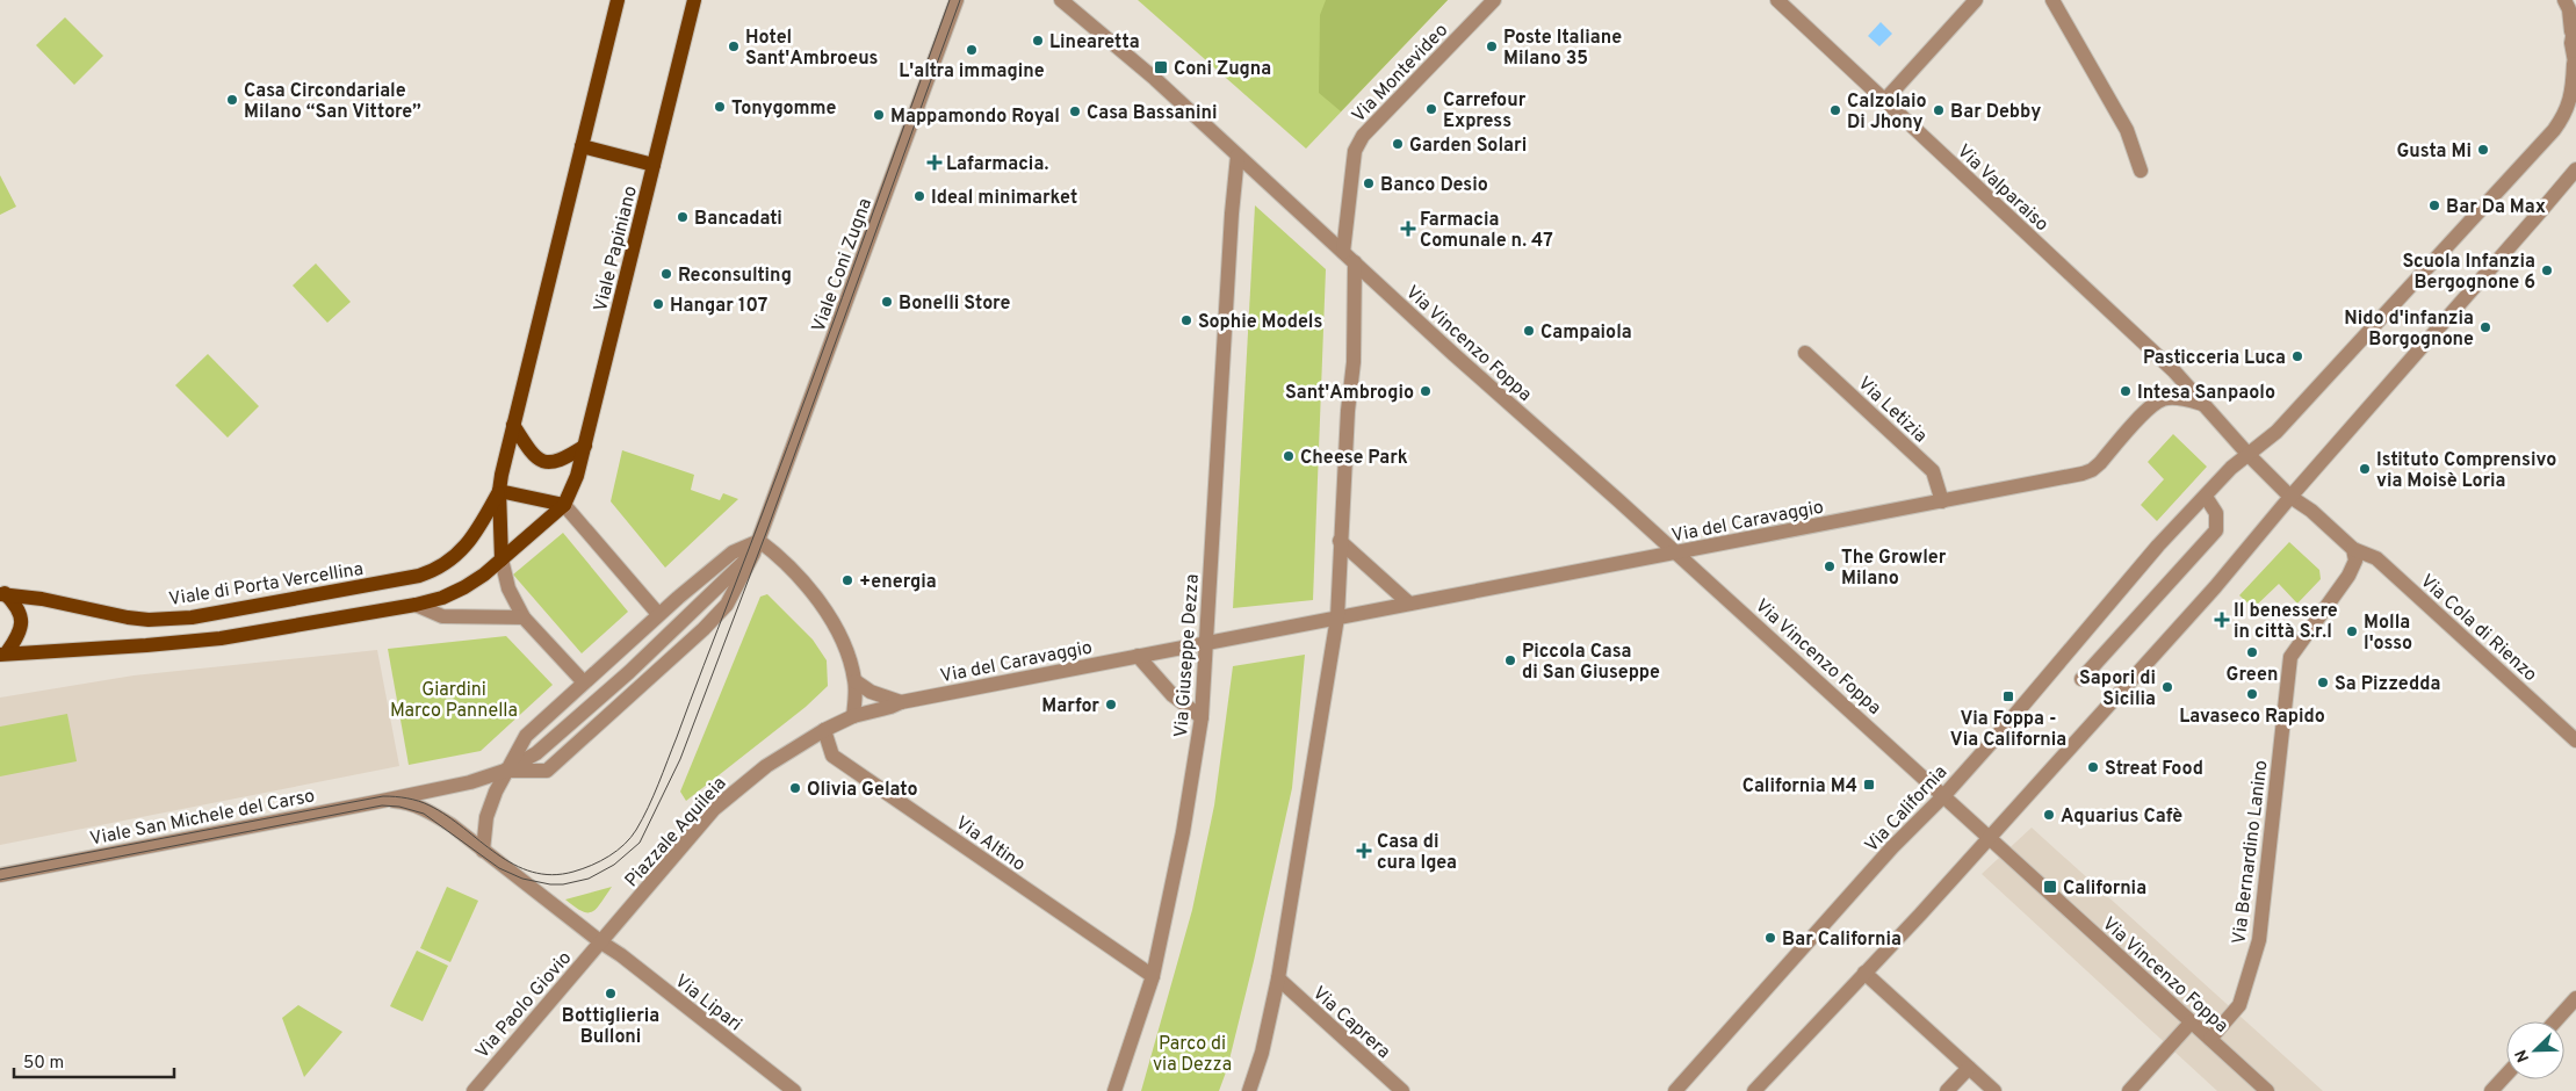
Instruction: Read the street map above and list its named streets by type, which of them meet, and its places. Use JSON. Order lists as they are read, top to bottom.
{
  "streets": {
    "main road": ["Viale Papiniano", "Viale di Porta Vercellina"],
    "street": [
      "Via Montevideo",
      "Via Valparaiso",
      "Viale Coni Zugna",
      "Via Vincenzo Foppa",
      "Via Letizia",
      "Via del Caravaggio",
      "Via Cola di Rienzo",
      "Via Giuseppe Dezza",
      "Via California",
      "Viale San Michele del Carso",
      "Piazzale Aquileia",
      "Via Altino",
      "Via Bernardino Lanino",
      "Via Lipari",
      "Via Paolo Giovio",
      "Via Caprera"
    ]
  },
  "crossings": [
    ["Via Montevideo", "Via Vincenzo Foppa"],
    ["Via Valparaiso", "Via del Caravaggio"],
    ["Via Valparaiso", "Via Cola di Rienzo"],
    ["Via Valparaiso", "Via California"],
    ["Via Vincenzo Foppa", "Via del Caravaggio"],
    ["Via Vincenzo Foppa", "Via Giuseppe Dezza"],
    ["Via Vincenzo Foppa", "Via California"],
    ["Via Vincenzo Foppa", "Via Bernardino Lanino"],
    ["Via Letizia", "Via del Caravaggio"],
    ["Via del Caravaggio", "Via Giuseppe Dezza"],
    ["Via del Caravaggio", "Piazzale Aquileia"],
    ["Via Cola di Rienzo", "Via Bernardino Lanino"],
    ["Via Giuseppe Dezza", "Via Altino"],
    ["Piazzale Aquileia", "Via Altino"],
    ["Piazzale Aquileia", "Via Lipari"],
    ["Piazzale Aquileia", "Via Paolo Giovio"],
    ["Via Lipari", "Via Paolo Giovio"]
  ],
  "parks": ["Giardini Marco Pannella", "Parco di via Dezza"],
  "places": {
    "other": [
      "Linearetta",
      "Hotel Sant'Ambroeus",
      "Poste Italiane Milano 35",
      "L'altra immagine",
      "Casa Circondariale Milano “San Vittore”",
      "Tonygomme",
      "Carrefour Express",
      "Calzolaio Di Jhony",
      "Bar Debby",
      "Casa Bassanini",
      "Mappamondo Royal",
      "Garden Solari",
      "Gusta Mi",
      "Banco Desio",
      "Ideal minimarket",
      "Bar Da Max",
      "Bancadati",
      "Scuola Infanzia Bergognone 6",
      "Reconsulting",
      "Bonelli Store",
      "Hangar 107",
      "Sophie Models",
      "Nido d'infanzia Borgognone",
      "Campaiola",
      "Pasticceria Luca",
      "Sant'Ambrogio",
      "Intesa Sanpaolo",
      "Cheese Park",
      "Istituto Comprensivo via Moisè Loria",
      "The Growler Milano",
      "+energia",
      "Molla l'osso",
      "Green",
      "Piccola Casa di San Giuseppe",
      "Sa Pizzedda",
      "Sapori di Sicilia",
      "Lavaseco Rapido",
      "Marfor",
      "Streat Food",
      "Olivia Gelato",
      "Aquarius Cafè",
      "Bar California",
      "Bottiglieria Bulloni"
    ],
    "transit": [
      "Coni Zugna",
      "Via Foppa - Via California",
      "California M4",
      "California"
    ],
    "health": [
      "Lafarmacia.",
      "Farmacia Comunale n. 47",
      "Il benessere in città S.r.l",
      "Casa di cura Igea"
    ]
  },
  "scale_bar": "50 m",
  "north": "bottom left"
}
